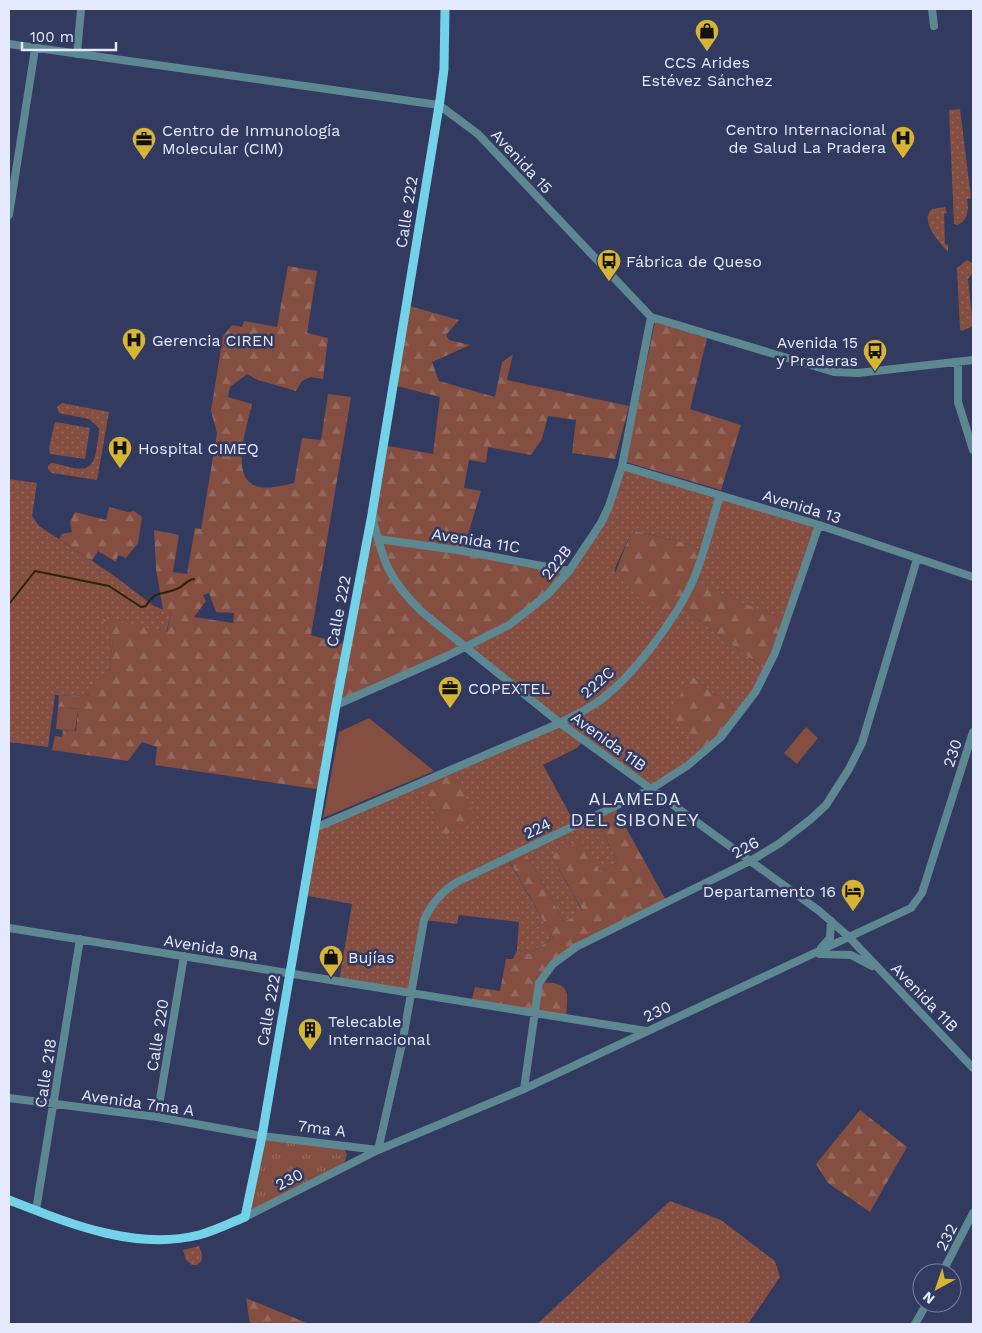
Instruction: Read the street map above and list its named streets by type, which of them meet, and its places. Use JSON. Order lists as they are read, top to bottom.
{
  "streets": {
    "main road": ["Calle 222"],
    "street": [
      "Avenida 15",
      "Avenida 13",
      "Avenida 11C",
      "222B",
      "222C",
      "Avenida 11B",
      "230",
      "224",
      "226",
      "Avenida 9na",
      "Calle 220",
      "Calle 218",
      "Avenida 7ma A",
      "7ma A",
      "232"
    ]
  },
  "crossings": [
    ["Avenida 15", "Calle 222"],
    ["Avenida 15", "222B"],
    ["Calle 222", "222B"],
    ["Calle 222", "222C"],
    ["Calle 222", "Avenida 11B"],
    ["Calle 222", "230"],
    ["Calle 222", "Avenida 9na"],
    ["Calle 222", "Avenida 7ma A"],
    ["Calle 222", "7ma A"],
    ["Avenida 13", "222B"],
    ["Avenida 13", "222C"],
    ["Avenida 13", "224"],
    ["Avenida 13", "226"],
    ["Avenida 11C", "222B"],
    ["Avenida 11C", "Avenida 11B"],
    ["222B", "Avenida 11B"],
    ["222C", "Avenida 11B"],
    ["Avenida 11B", "230"],
    ["Avenida 11B", "224"],
    ["Avenida 11B", "226"],
    ["230", "224"],
    ["230", "226"],
    ["230", "Avenida 9na"],
    ["230", "7ma A"],
    ["224", "Avenida 9na"],
    ["224", "7ma A"],
    ["226", "Avenida 9na"],
    ["Avenida 9na", "Calle 220"],
    ["Avenida 9na", "Calle 218"],
    ["Calle 220", "Avenida 7ma A"],
    ["Calle 218", "Avenida 7ma A"],
    ["Avenida 7ma A", "7ma A"]
  ],
  "districts": ["ALAMEDA DEL SIBONEY"],
  "places": {
    "shop": ["CCS Arides Estévez Sánchez", "Bujías"],
    "hospital": ["Centro Internacional de Salud La Pradera", "Gerencia CIREN", "Hospital CIMEQ"],
    "office": ["Centro de Inmunología Molecular (CIM)", "COPEXTEL"],
    "bus stop": ["Fábrica de Queso", "Avenida 15 y Praderas"],
    "hotel": ["Departamento 16"],
    "building": ["Telecable Internacional"]
  },
  "scale_bar": "100 m",
  "north": "bottom left"
}
